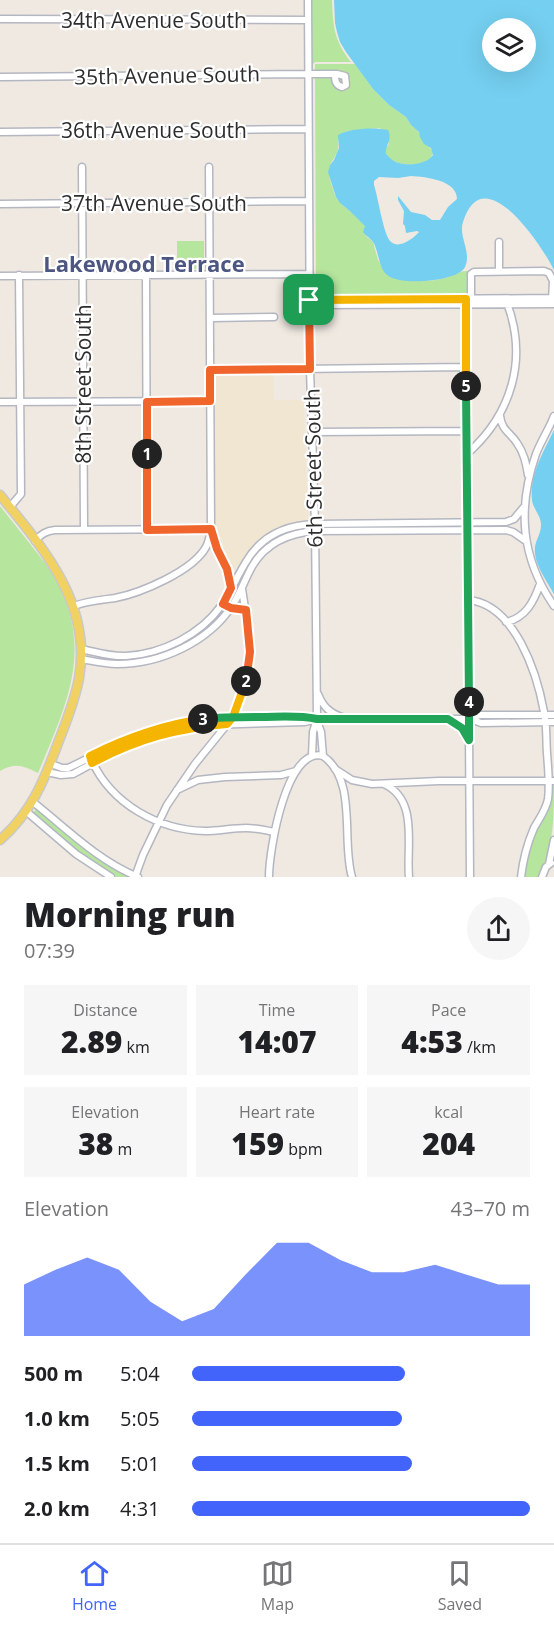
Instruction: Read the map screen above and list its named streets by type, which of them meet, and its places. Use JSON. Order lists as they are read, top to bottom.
{
  "streets": {
    "street": [
      "34th Avenue South",
      "35th Avenue South",
      "36th Avenue South",
      "37th Avenue South",
      "8th Street South",
      "6th Street South"
    ]
  },
  "crossings": [
    ["34th Avenue South", "6th Street South"],
    ["35th Avenue South", "6th Street South"],
    ["36th Avenue South", "6th Street South"],
    ["37th Avenue South", "8th Street South"],
    ["37th Avenue South", "6th Street South"]
  ],
  "districts": ["Lakewood Terrace"],
  "page": {
    "pins": [
      "5",
      "1",
      "2",
      "4",
      "3"
    ],
    "heading": ["Morning run", "07:39"],
    "stats": [
      ["Distance", "2.89 km"],
      ["Time", "14:07"],
      ["Pace", "4:53 /km"],
      ["Elevation", "38 m"],
      ["Heart rate", "159 bpm"],
      ["kcal", "204"]
    ],
    "chart": ["Elevation", "43–70 m"],
    "list": [
      {
        "name": "500 m",
        "note": "5:04"
      },
      {
        "name": "1.0 km",
        "note": "5:05"
      },
      {
        "name": "1.5 km",
        "note": "5:01"
      },
      {
        "name": "2.0 km",
        "note": "4:31"
      }
    ],
    "tabs": ["Home", "Map", "Saved"]
  }
}
